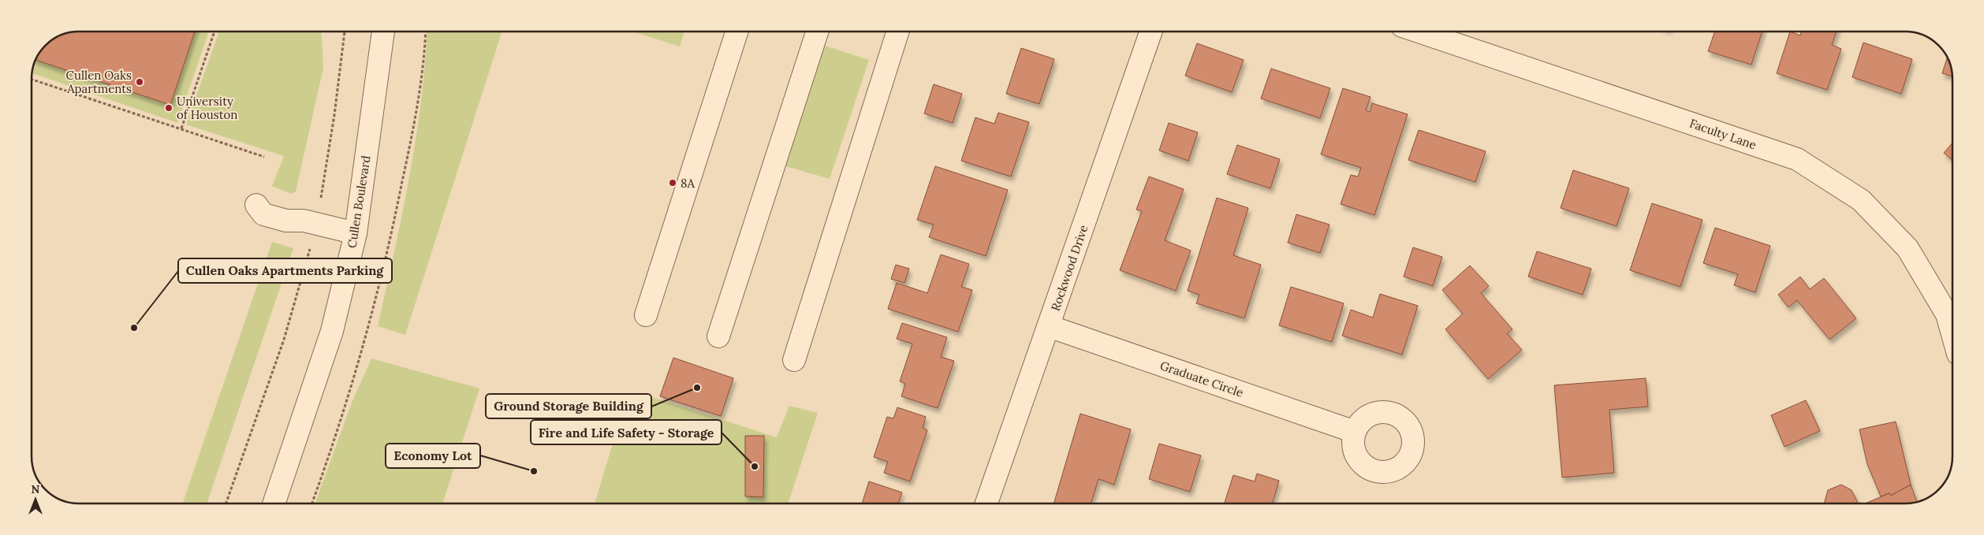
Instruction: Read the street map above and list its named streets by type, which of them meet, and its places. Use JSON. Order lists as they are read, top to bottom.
{
  "streets": {
    "street": [
      "Faculty Lane",
      "Cullen Boulevard",
      "Rockwood Drive",
      "Graduate Circle"
    ]
  },
  "crossings": [
    ["Rockwood Drive", "Graduate Circle"]
  ],
  "places": [
    "Cullen Oaks Apartments",
    "University of Houston",
    "8A",
    "Cullen Oaks Apartments Parking",
    "Ground Storage Building",
    "Fire and Life Safety - Storage",
    "Economy Lot"
  ],
  "north": "top"
}
